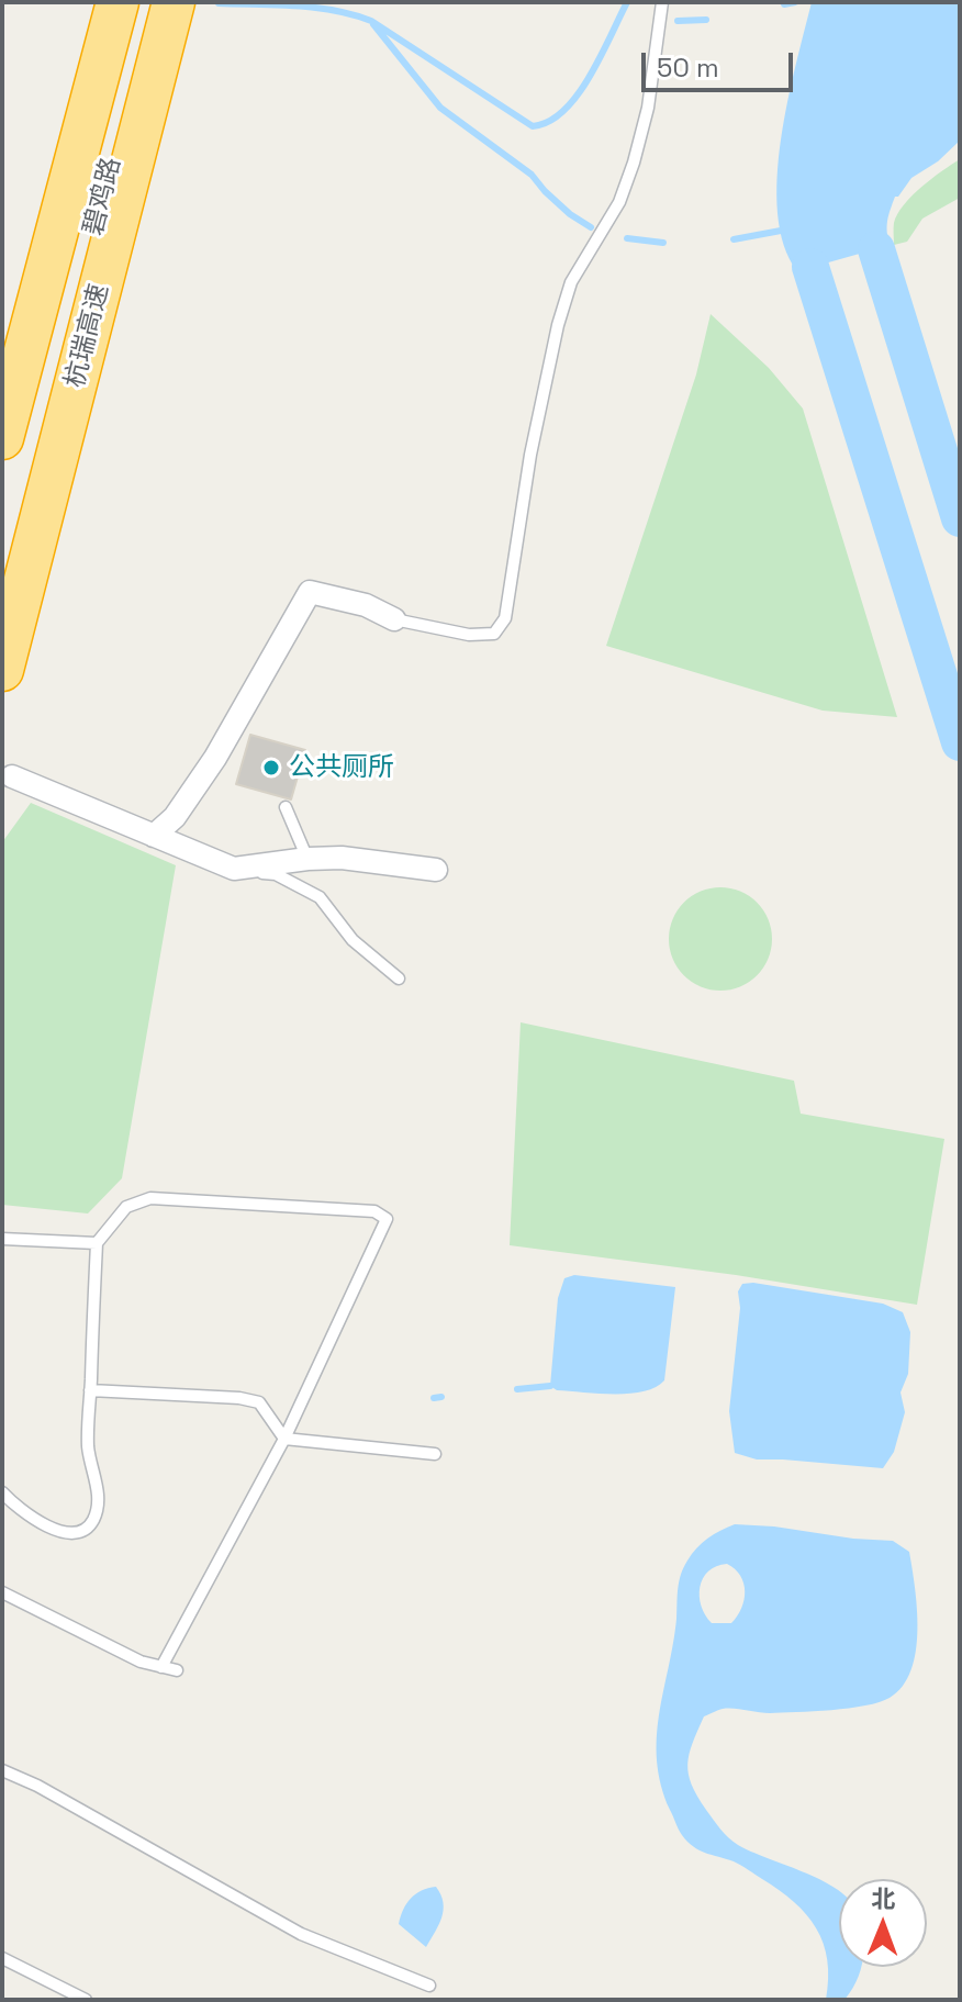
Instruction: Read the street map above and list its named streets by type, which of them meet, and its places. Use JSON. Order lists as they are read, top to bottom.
{
  "streets": {
    "highway": ["碧鸡路", "杭瑞高速"]
  },
  "places": ["公共厕所"],
  "scale_bar": "50 m",
  "north": "top"
}
